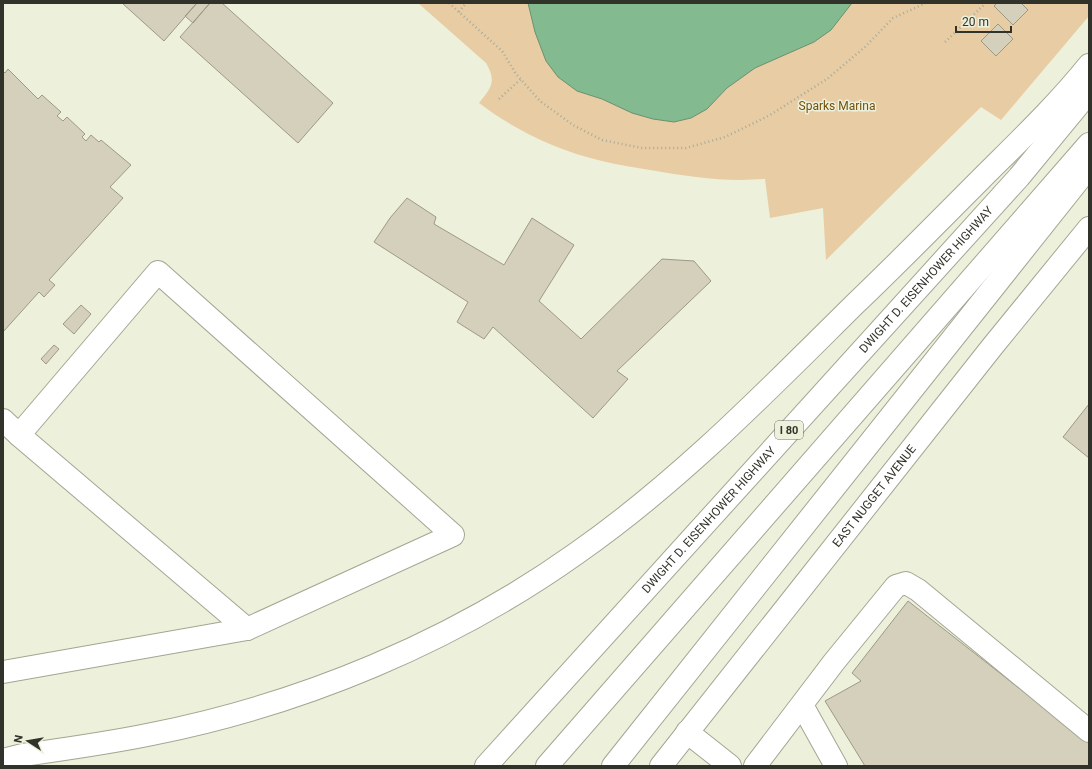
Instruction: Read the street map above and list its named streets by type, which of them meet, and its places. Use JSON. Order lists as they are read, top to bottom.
{
  "streets": {
    "main road": ["DWIGHT D. EISENHOWER HIGHWAY", "I 80", "EAST NUGGET AVENUE"]
  },
  "parks": ["Sparks Marina"],
  "scale_bar": "20 m",
  "north": "left"
}
